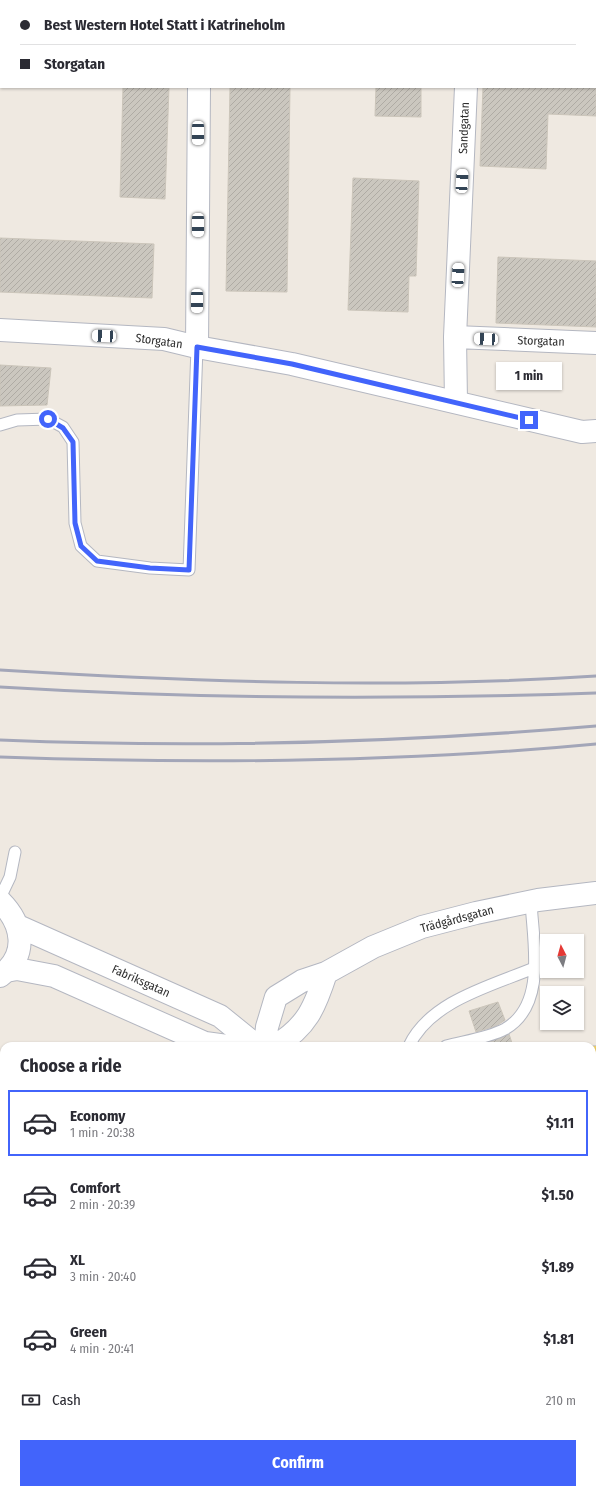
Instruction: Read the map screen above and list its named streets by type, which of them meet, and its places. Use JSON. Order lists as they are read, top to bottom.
{
  "streets": {
    "street": [
      "Sandgatan",
      "Storgatan",
      "Trädgårdsgatan",
      "Fabriksgatan"
    ]
  },
  "crossings": [
    ["Sandgatan", "Storgatan"]
  ],
  "north": "top",
  "page": {
    "banner": ["Best Western Hotel Statt i Katrineholm", "Storgatan"],
    "bubble": "1 min",
    "heading": "Choose a ride",
    "list": [
      {
        "name": "Economy",
        "note": "1 min · 20:38",
        "value": "$1.11"
      },
      {
        "name": "Comfort",
        "note": "2 min · 20:39",
        "value": "$1.50"
      },
      {
        "name": "XL",
        "note": "3 min · 20:40",
        "value": "$1.89"
      },
      {
        "name": "Green",
        "note": "4 min · 20:41",
        "value": "$1.81"
      }
    ],
    "pay": ["Cash", "210 m"],
    "buttons": "Confirm"
  }
}
